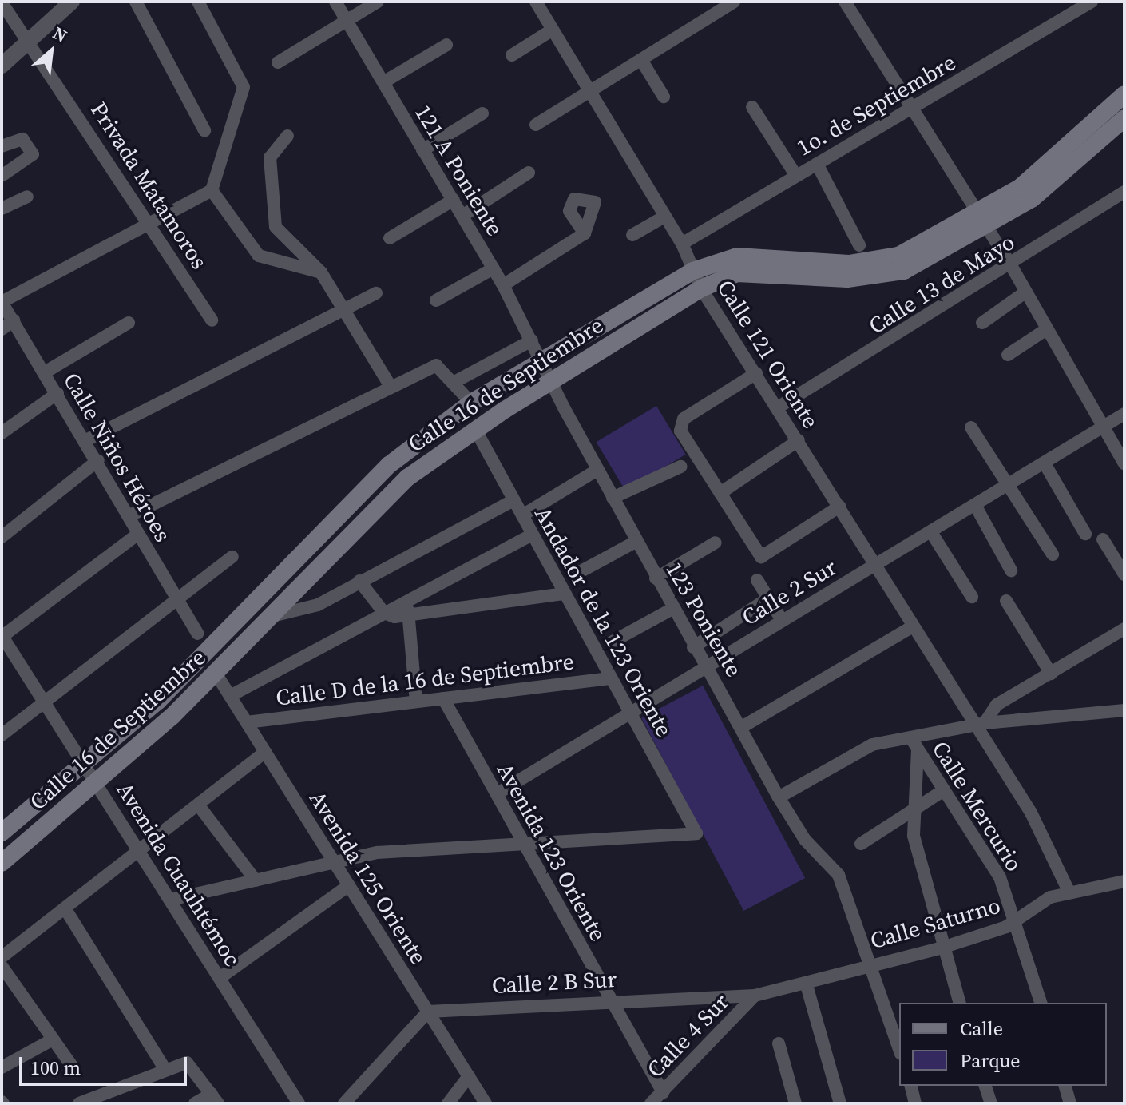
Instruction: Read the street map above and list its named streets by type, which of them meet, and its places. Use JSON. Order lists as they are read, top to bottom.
{
  "streets": {
    "main road": ["Calle 16 de Septiembre"],
    "street": [
      "1o. de Septiembre",
      "121 A Poniente",
      "Privada Matamoros",
      "Calle 13 de Mayo",
      "Calle 121 Oriente",
      "Calle Niños Héroes",
      "Calle 2 Sur",
      "123 Poniente",
      "Andador de la 123 Oriente",
      "Calle D de la 16 de Septiembre",
      "Calle Mercurio",
      "Avenida 123 Oriente",
      "Avenida Cuauhtémoc",
      "Avenida 125 Oriente",
      "Calle Saturno",
      "Calle 2 B Sur",
      "Calle 4 Sur"
    ]
  },
  "crossings": [
    ["1o. de Septiembre", "Calle 121 Oriente"],
    ["121 A Poniente", "Calle 16 de Septiembre"],
    ["121 A Poniente", "123 Poniente"],
    ["Calle 13 de Mayo", "Calle 121 Oriente"],
    ["Calle 121 Oriente", "Calle 16 de Septiembre"],
    ["Calle 121 Oriente", "Calle 2 Sur"],
    ["Calle 121 Oriente", "Calle Saturno"],
    ["Calle 16 de Septiembre", "123 Poniente"],
    ["Calle 16 de Septiembre", "Andador de la 123 Oriente"],
    ["Calle 16 de Septiembre", "Avenida Cuauhtémoc"],
    ["Calle 16 de Septiembre", "Avenida 125 Oriente"],
    ["Calle 2 Sur", "123 Poniente"],
    ["Calle 2 Sur", "Andador de la 123 Oriente"],
    ["Calle 2 Sur", "Avenida 123 Oriente"],
    ["123 Poniente", "Calle Saturno"],
    ["Andador de la 123 Oriente", "Calle D de la 16 de Septiembre"],
    ["Andador de la 123 Oriente", "Avenida 123 Oriente"],
    ["Calle D de la 16 de Septiembre", "Avenida 123 Oriente"],
    ["Calle D de la 16 de Septiembre", "Avenida 125 Oriente"],
    ["Calle Mercurio", "Calle Saturno"],
    ["Avenida 123 Oriente", "Calle 2 B Sur"],
    ["Avenida 123 Oriente", "Calle 4 Sur"],
    ["Avenida 125 Oriente", "Calle 2 B Sur"],
    ["Calle Saturno", "Calle 2 B Sur"],
    ["Calle 2 B Sur", "Calle 4 Sur"]
  ],
  "legend": ["Calle", "Parque"],
  "scale_bar": "100 m",
  "north": "top right"
}
